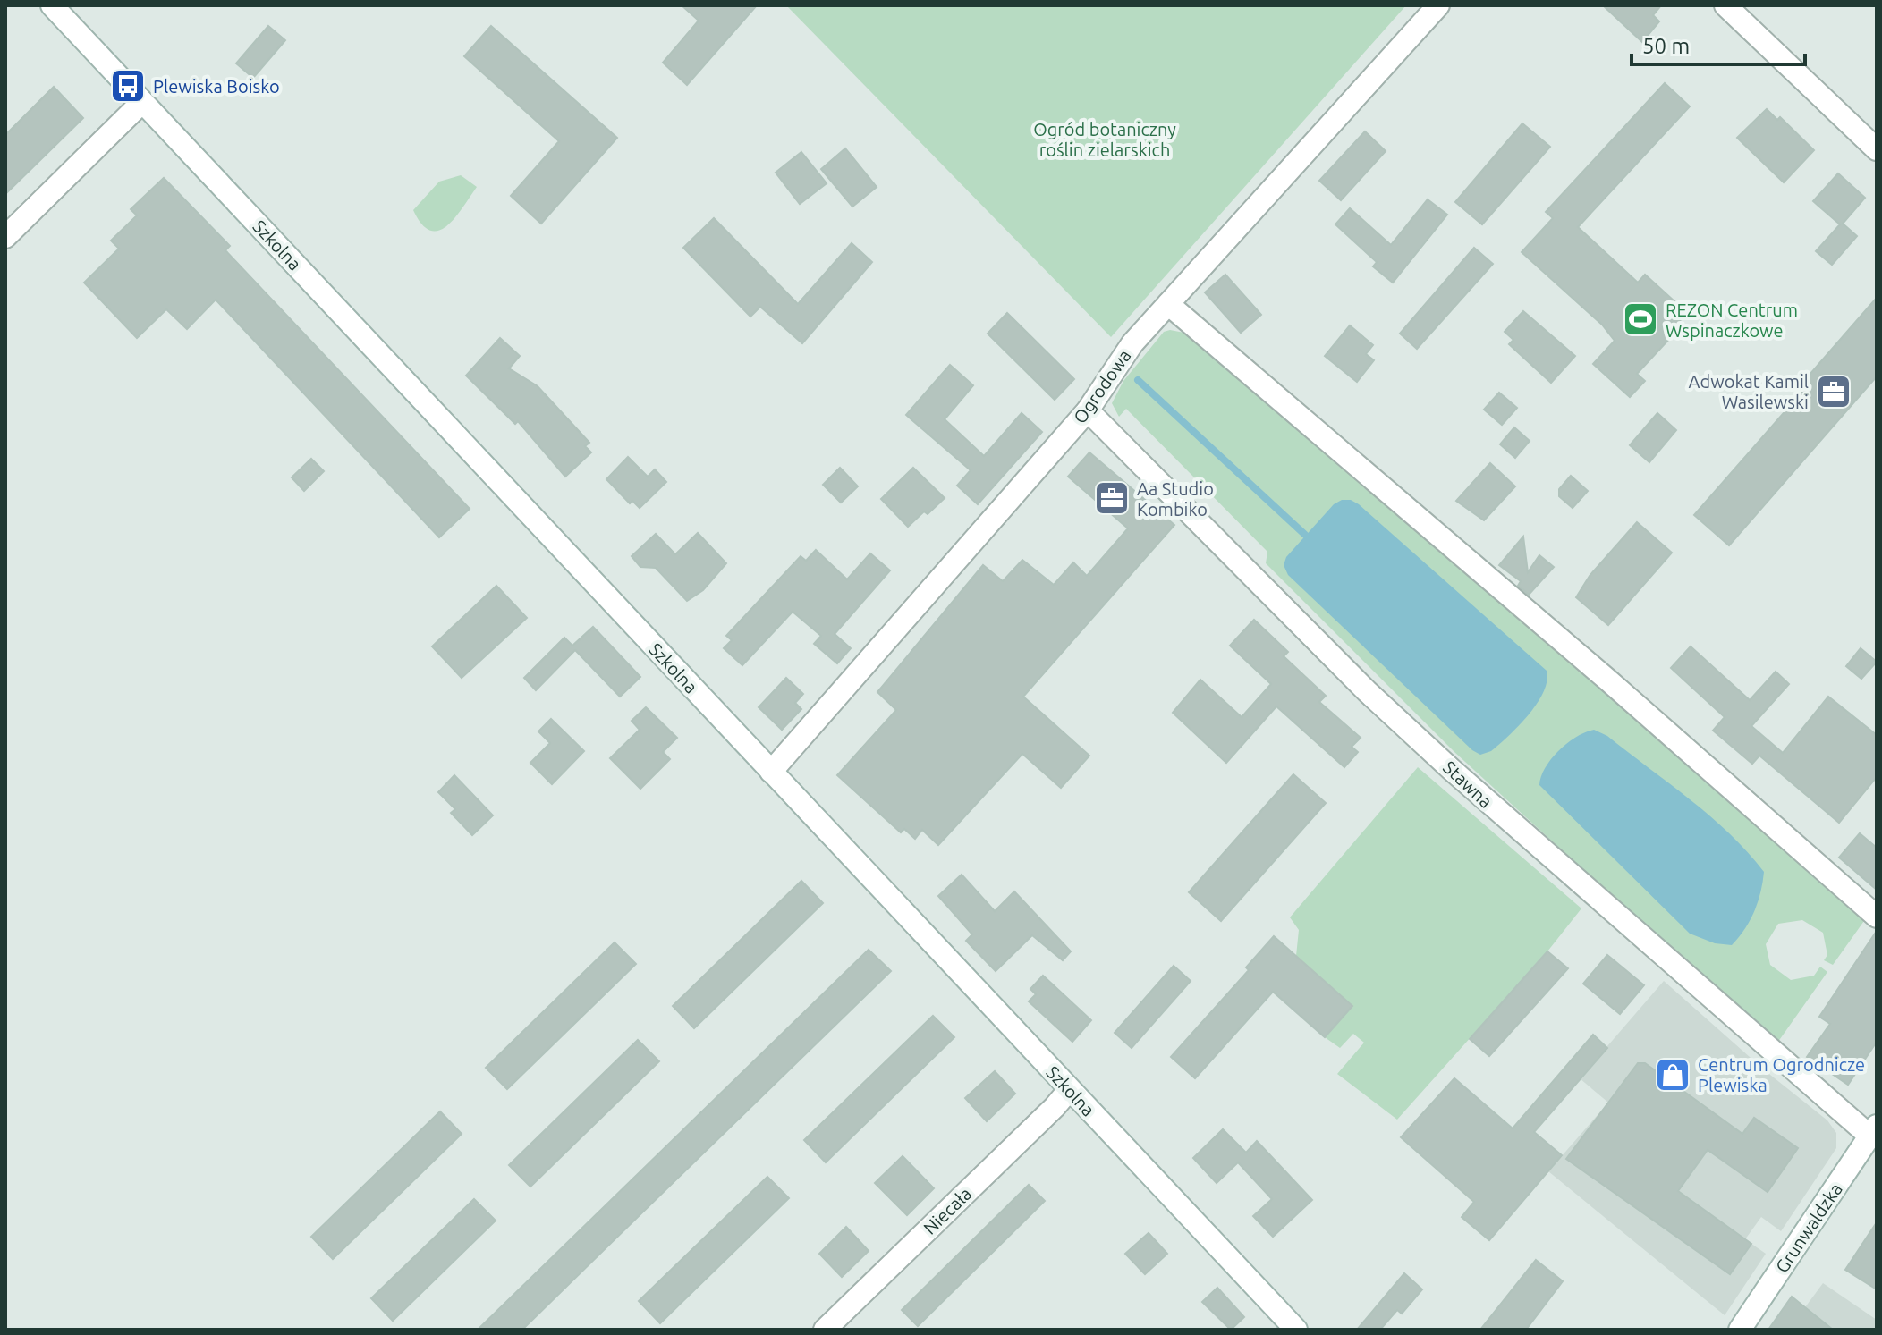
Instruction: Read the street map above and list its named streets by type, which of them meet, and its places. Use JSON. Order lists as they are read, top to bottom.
{
  "streets": {
    "street": [
      "Szkolna",
      "Ogrodowa",
      "Stawna",
      "Niecała",
      "Grunwaldzka"
    ]
  },
  "crossings": [
    ["Szkolna", "Ogrodowa"],
    ["Szkolna", "Niecała"],
    ["Ogrodowa", "Stawna"],
    ["Stawna", "Grunwaldzka"]
  ],
  "parks": ["Ogród botaniczny roślin zielarskich"],
  "places": {
    "bus stop": ["Plewiska Boisko"],
    "sports": ["REZON Centrum Wspinaczkowe"],
    "office": ["Adwokat Kamil Wasilewski", "Aa Studio Kombiko"],
    "shop": ["Centrum Ogrodnicze Plewiska"]
  },
  "scale_bar": "50 m"
}
